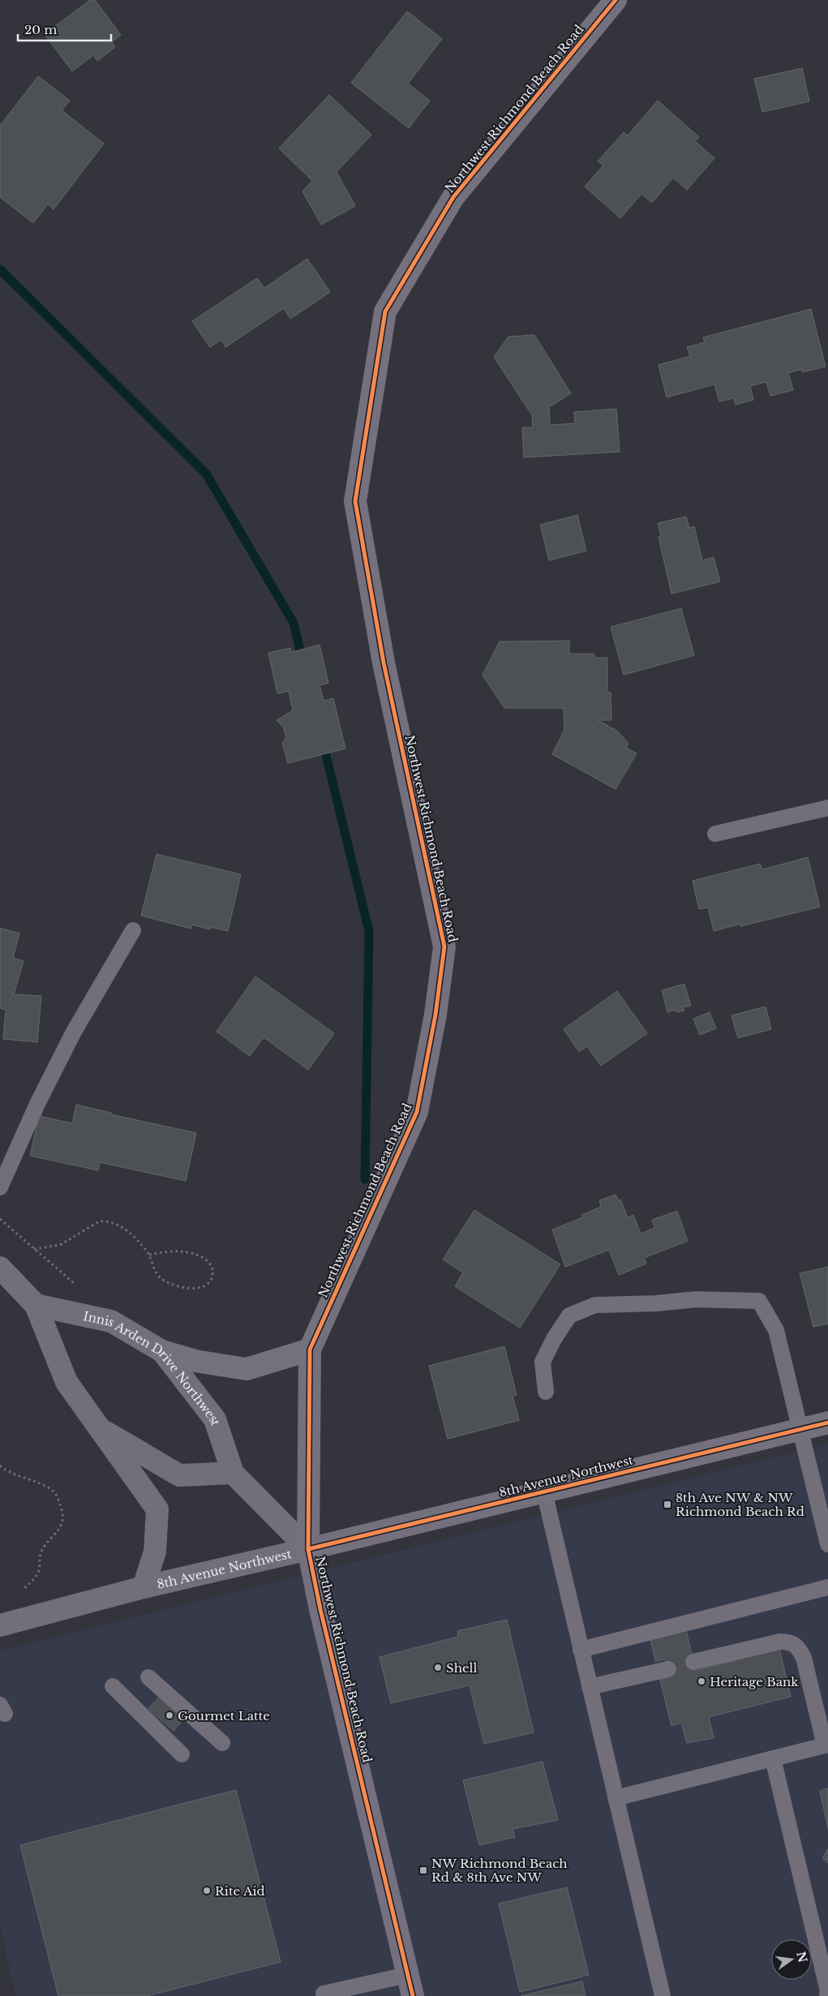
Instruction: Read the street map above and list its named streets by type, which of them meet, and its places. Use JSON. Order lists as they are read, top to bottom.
{
  "streets": {
    "main road": ["Northwest Richmond Beach Road", "8th Avenue Northwest"],
    "street": ["Innis Arden Drive Northwest"]
  },
  "crossings": [
    ["Northwest Richmond Beach Road", "Innis Arden Drive Northwest"],
    ["Northwest Richmond Beach Road", "8th Avenue Northwest"],
    ["Innis Arden Drive Northwest", "8th Avenue Northwest"]
  ],
  "places": {
    "transit": ["8th Ave NW & NW Richmond Beach Rd", "NW Richmond Beach Rd & 8th Ave NW"],
    "other": [
      "Shell",
      "Heritage Bank",
      "Gourmet Latte",
      "Rite Aid"
    ]
  },
  "scale_bar": "20 m",
  "north": "right"
}
